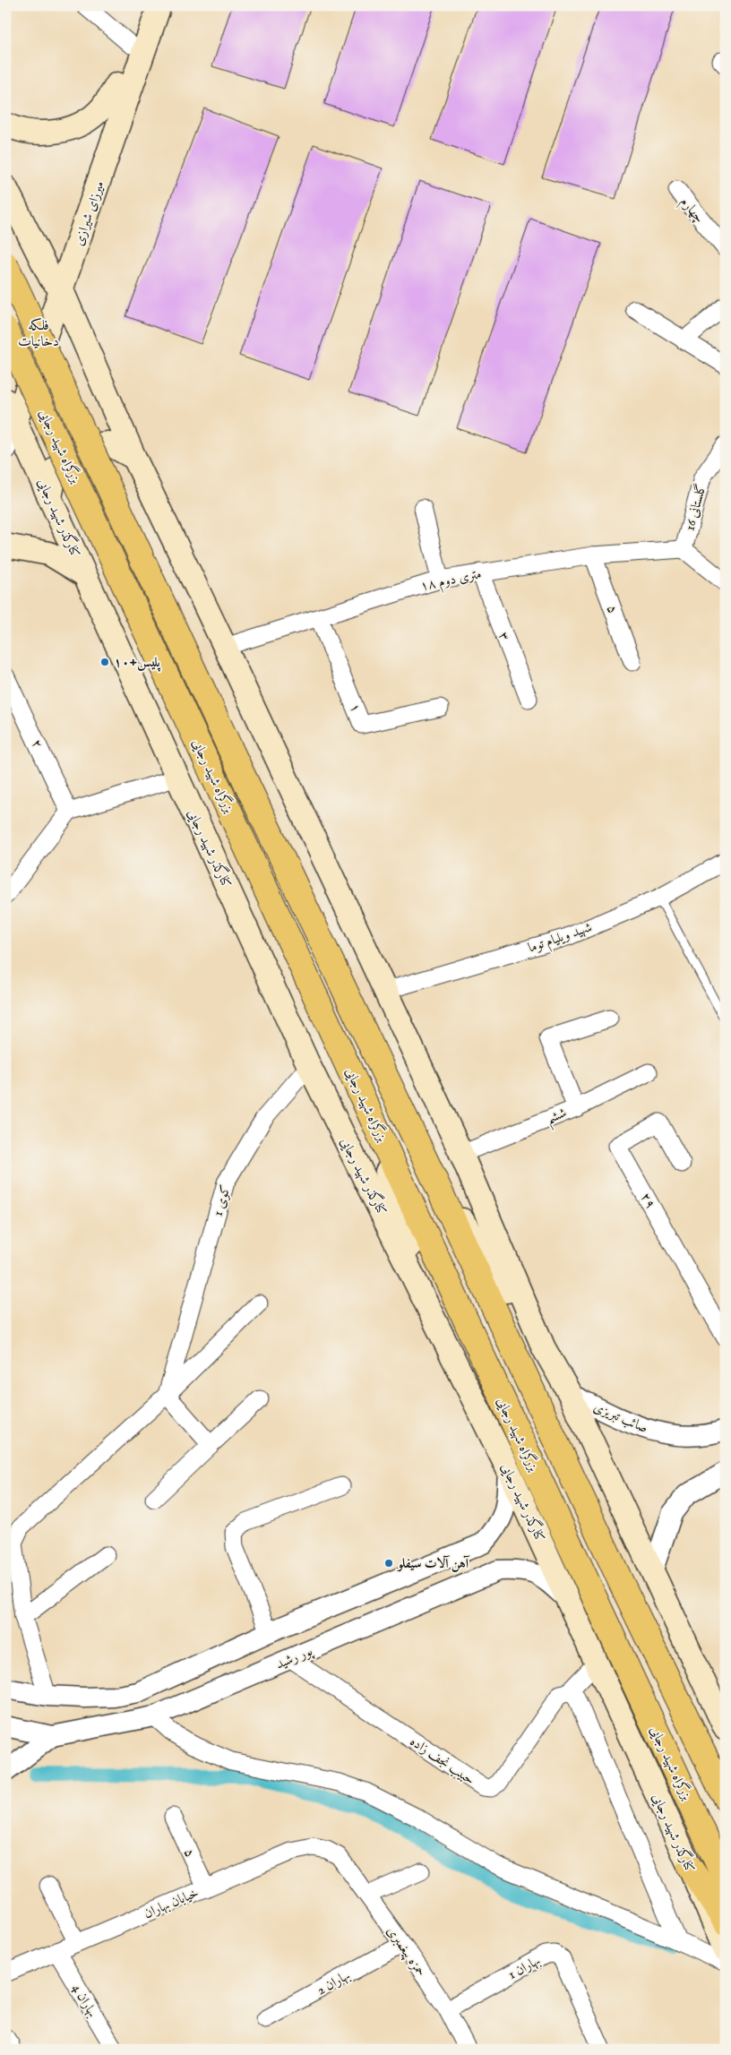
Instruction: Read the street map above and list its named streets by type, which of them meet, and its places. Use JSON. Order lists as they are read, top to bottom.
{
  "streets": {
    "highway": ["بزرگراه شهید رجایی"],
    "main road": ["میرزای شیرازی", "کنارگذر شهید رجایی"],
    "street": [
      "چهارم",
      "گلستانی 16",
      "۱۸ متری دوم",
      "۵",
      "۳",
      "۱",
      "۲",
      "شهید ویلیام توما",
      "ششم",
      "کوی 1",
      "۲۹",
      "صائب تبریزی",
      "پور رشید",
      "حبیب نجف زاده",
      "خیابان بهاران",
      "حمزه پیغمبری",
      "بهاران 1",
      "بهاران 2",
      "بهاران 4"
    ]
  },
  "crossings": [
    ["میرزای شیرازی", "کنارگذر شهید رجایی"],
    ["گلستانی 16", "۱۸ متری دوم"],
    ["کنارگذر شهید رجایی", "کوی 1"],
    ["کنارگذر شهید رجایی", "پور رشید"],
    ["۱۸ متری دوم", "۵"],
    ["۱۸ متری دوم", "۳"],
    ["۱۸ متری دوم", "۱"],
    ["۵", "خیابان بهاران"],
    ["پور رشید", "حبیب نجف زاده"],
    ["خیابان بهاران", "حمزه پیغمبری"],
    ["خیابان بهاران", "بهاران 4"],
    ["حمزه پیغمبری", "بهاران 1"],
    ["حمزه پیغمبری", "بهاران 2"]
  ],
  "districts": ["فلکه دخانیات"],
  "places": ["پلیس+١٠", "آهن آلات سیفلو"]
}
